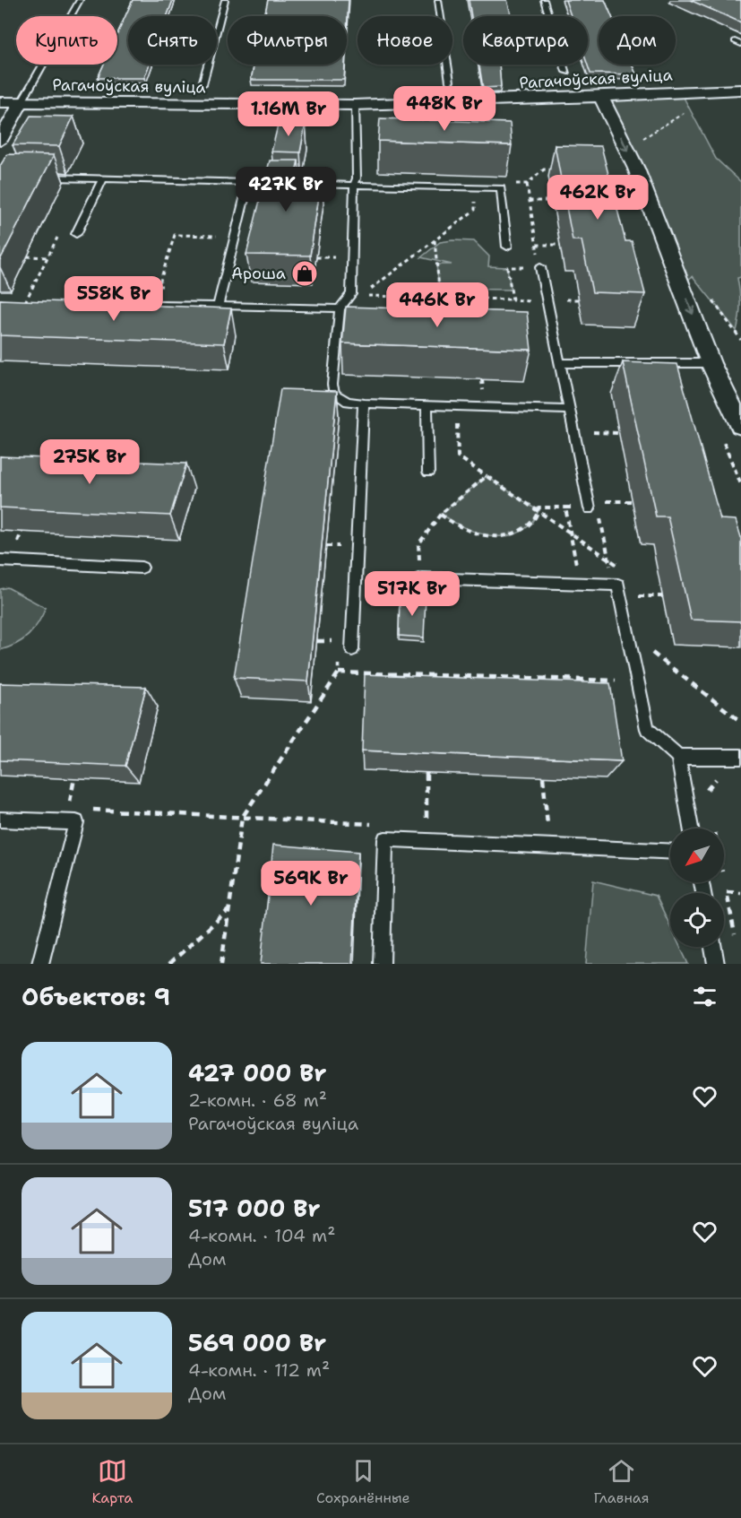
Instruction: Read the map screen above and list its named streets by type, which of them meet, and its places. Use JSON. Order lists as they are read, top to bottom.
{
  "streets": {
    "street": ["Рагачоўская вуліца"]
  },
  "places": {
    "shop": ["Ароша"]
  },
  "north": "bottom left",
  "page": {
    "chip": [
      "Купить",
      "Снять",
      "Фильтры",
      "Новое",
      "Квартира",
      "Дом"
    ],
    "price": [
      "448K Br",
      "1.16M Br",
      "427K Br",
      "462K Br",
      "558K Br",
      "446K Br",
      "275K Br",
      "517K Br",
      "569K Br"
    ],
    "heading": "Объектов: 9",
    "list": [
      {
        "name": "427 000 Br",
        "note": "2-комн. · 68 m² · Рагачоўская вуліца"
      },
      {
        "name": "517 000 Br",
        "note": "4-комн. · 104 m² · Дом"
      },
      {
        "name": "569 000 Br",
        "note": "4-комн. · 112 m² · Дом"
      }
    ],
    "tabs": ["Карта", "Сохранённые", "Главная"]
  }
}
